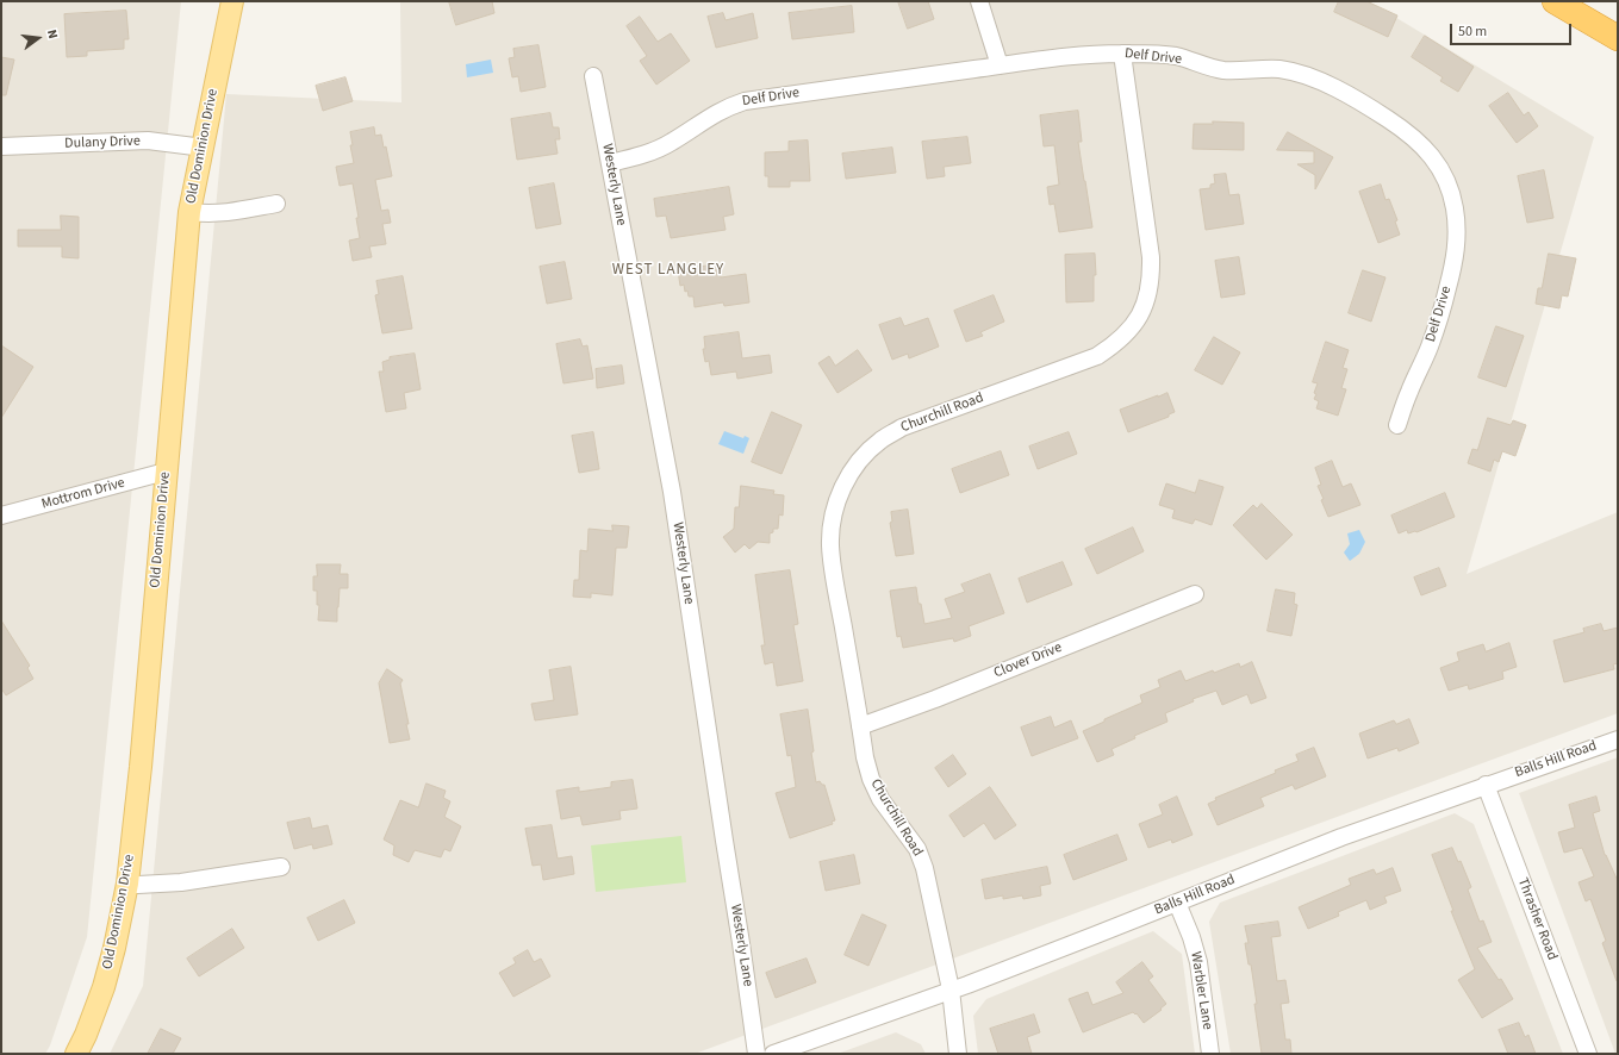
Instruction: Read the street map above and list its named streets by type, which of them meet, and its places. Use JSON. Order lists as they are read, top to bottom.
{
  "streets": {
    "main road": ["Old Dominion Drive"],
    "street": [
      "Delf Drive",
      "Dulany Drive",
      "Westerly Lane",
      "Churchill Road",
      "Mottrom Drive",
      "Clover Drive",
      "Balls Hill Road",
      "Thrasher Road",
      "Warbler Lane"
    ]
  },
  "crossings": [
    ["Delf Drive", "Westerly Lane"],
    ["Delf Drive", "Churchill Road"],
    ["Dulany Drive", "Old Dominion Drive"],
    ["Old Dominion Drive", "Mottrom Drive"],
    ["Churchill Road", "Clover Drive"],
    ["Churchill Road", "Balls Hill Road"],
    ["Balls Hill Road", "Thrasher Road"],
    ["Balls Hill Road", "Warbler Lane"]
  ],
  "districts": ["WEST LANGLEY"],
  "scale_bar": "50 m",
  "north": "right"
}
